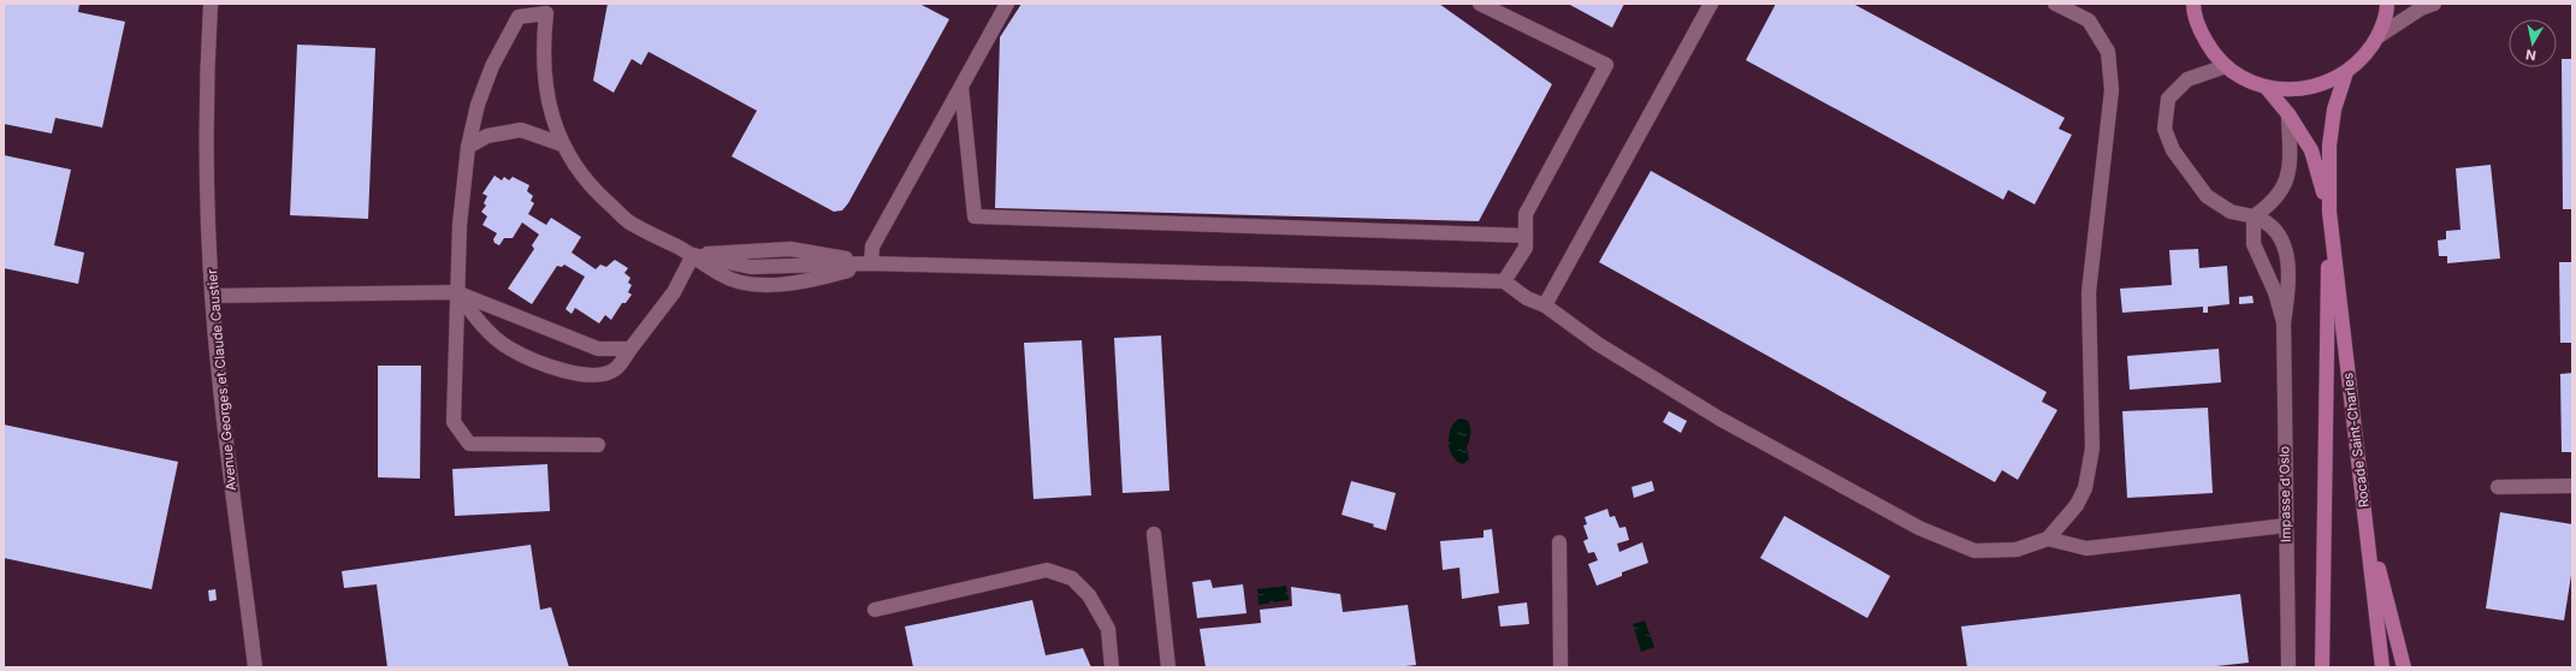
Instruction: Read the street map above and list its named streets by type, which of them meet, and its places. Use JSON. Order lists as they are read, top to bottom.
{
  "streets": {
    "main road": ["Rocade Saint-Charles"],
    "street": ["Avenue Georges et Claude Caustier", "Impasse d'Oslo"]
  },
  "north": "bottom"
}
